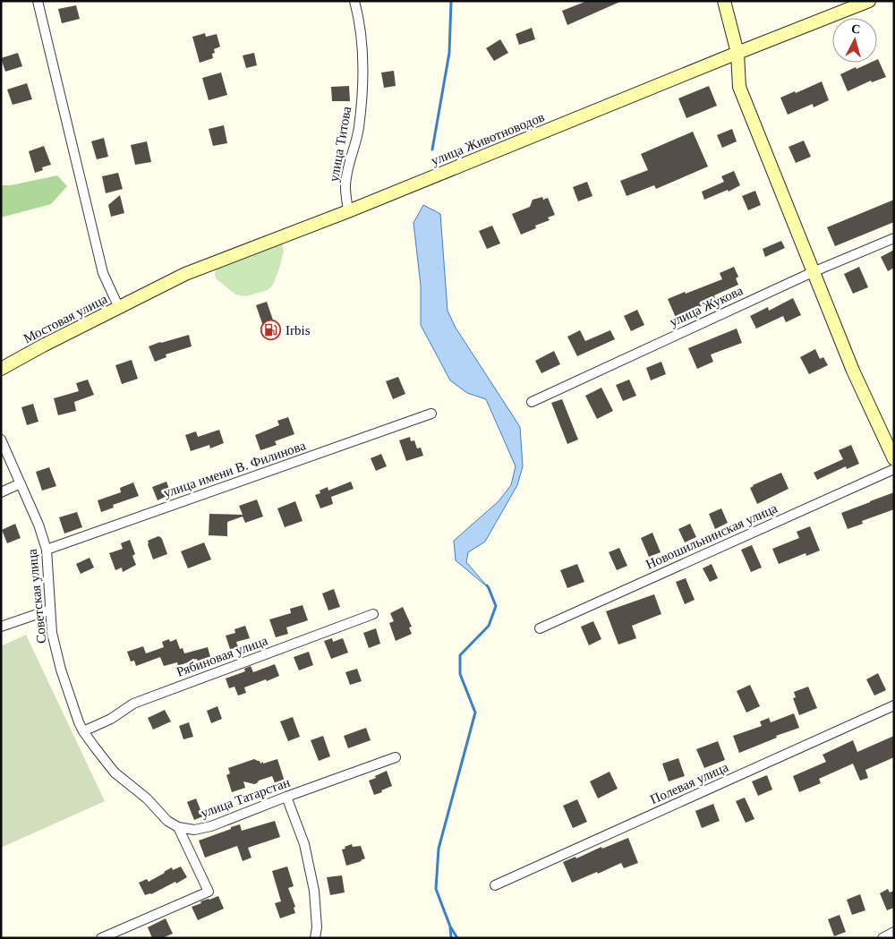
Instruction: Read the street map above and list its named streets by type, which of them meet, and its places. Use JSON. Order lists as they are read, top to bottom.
{
  "streets": {
    "main road": ["улица Животноводов", "Мостовая улица"],
    "street": [
      "улица Титова",
      "улица Жукова",
      "улица имени В. Филинова",
      "Новошильнинская улица",
      "Советская улица",
      "Рябиновая улица",
      "Полевая улица",
      "улица Татарстан"
    ]
  },
  "crossings": [
    ["улица Животноводов", "улица Титова"],
    ["улица Животноводов", "Мостовая улица"],
    ["улица имени В. Филинова", "Советская улица"],
    ["Советская улица", "Рябиновая улица"],
    ["Советская улица", "улица Татарстан"]
  ],
  "places": {
    "fuel station": ["Irbis"]
  },
  "north": "top"
}
